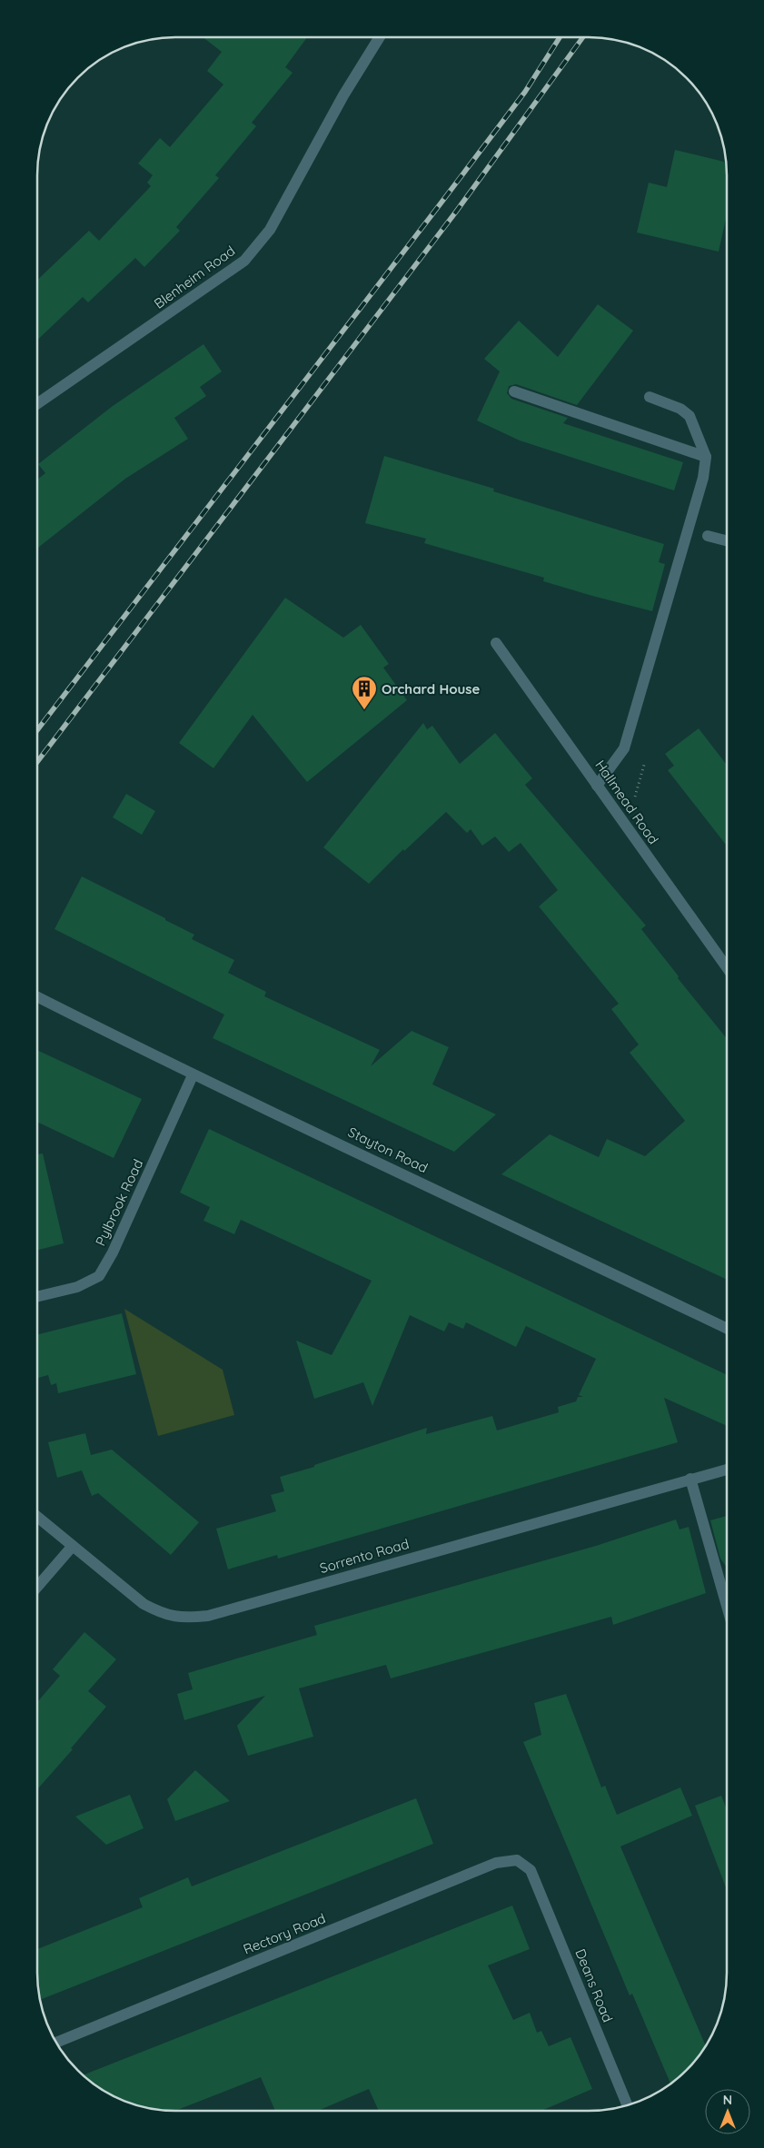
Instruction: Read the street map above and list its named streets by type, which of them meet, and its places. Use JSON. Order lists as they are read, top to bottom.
{
  "streets": {
    "street": [
      "Blenheim Road",
      "Hallmead Road",
      "Stayton Road",
      "Pylbrook Road",
      "Sorrento Road",
      "Rectory Road",
      "Deans Road"
    ]
  },
  "crossings": [
    ["Stayton Road", "Pylbrook Road"],
    ["Rectory Road", "Deans Road"]
  ],
  "places": {
    "building": ["Orchard House"]
  },
  "north": "top"
}
